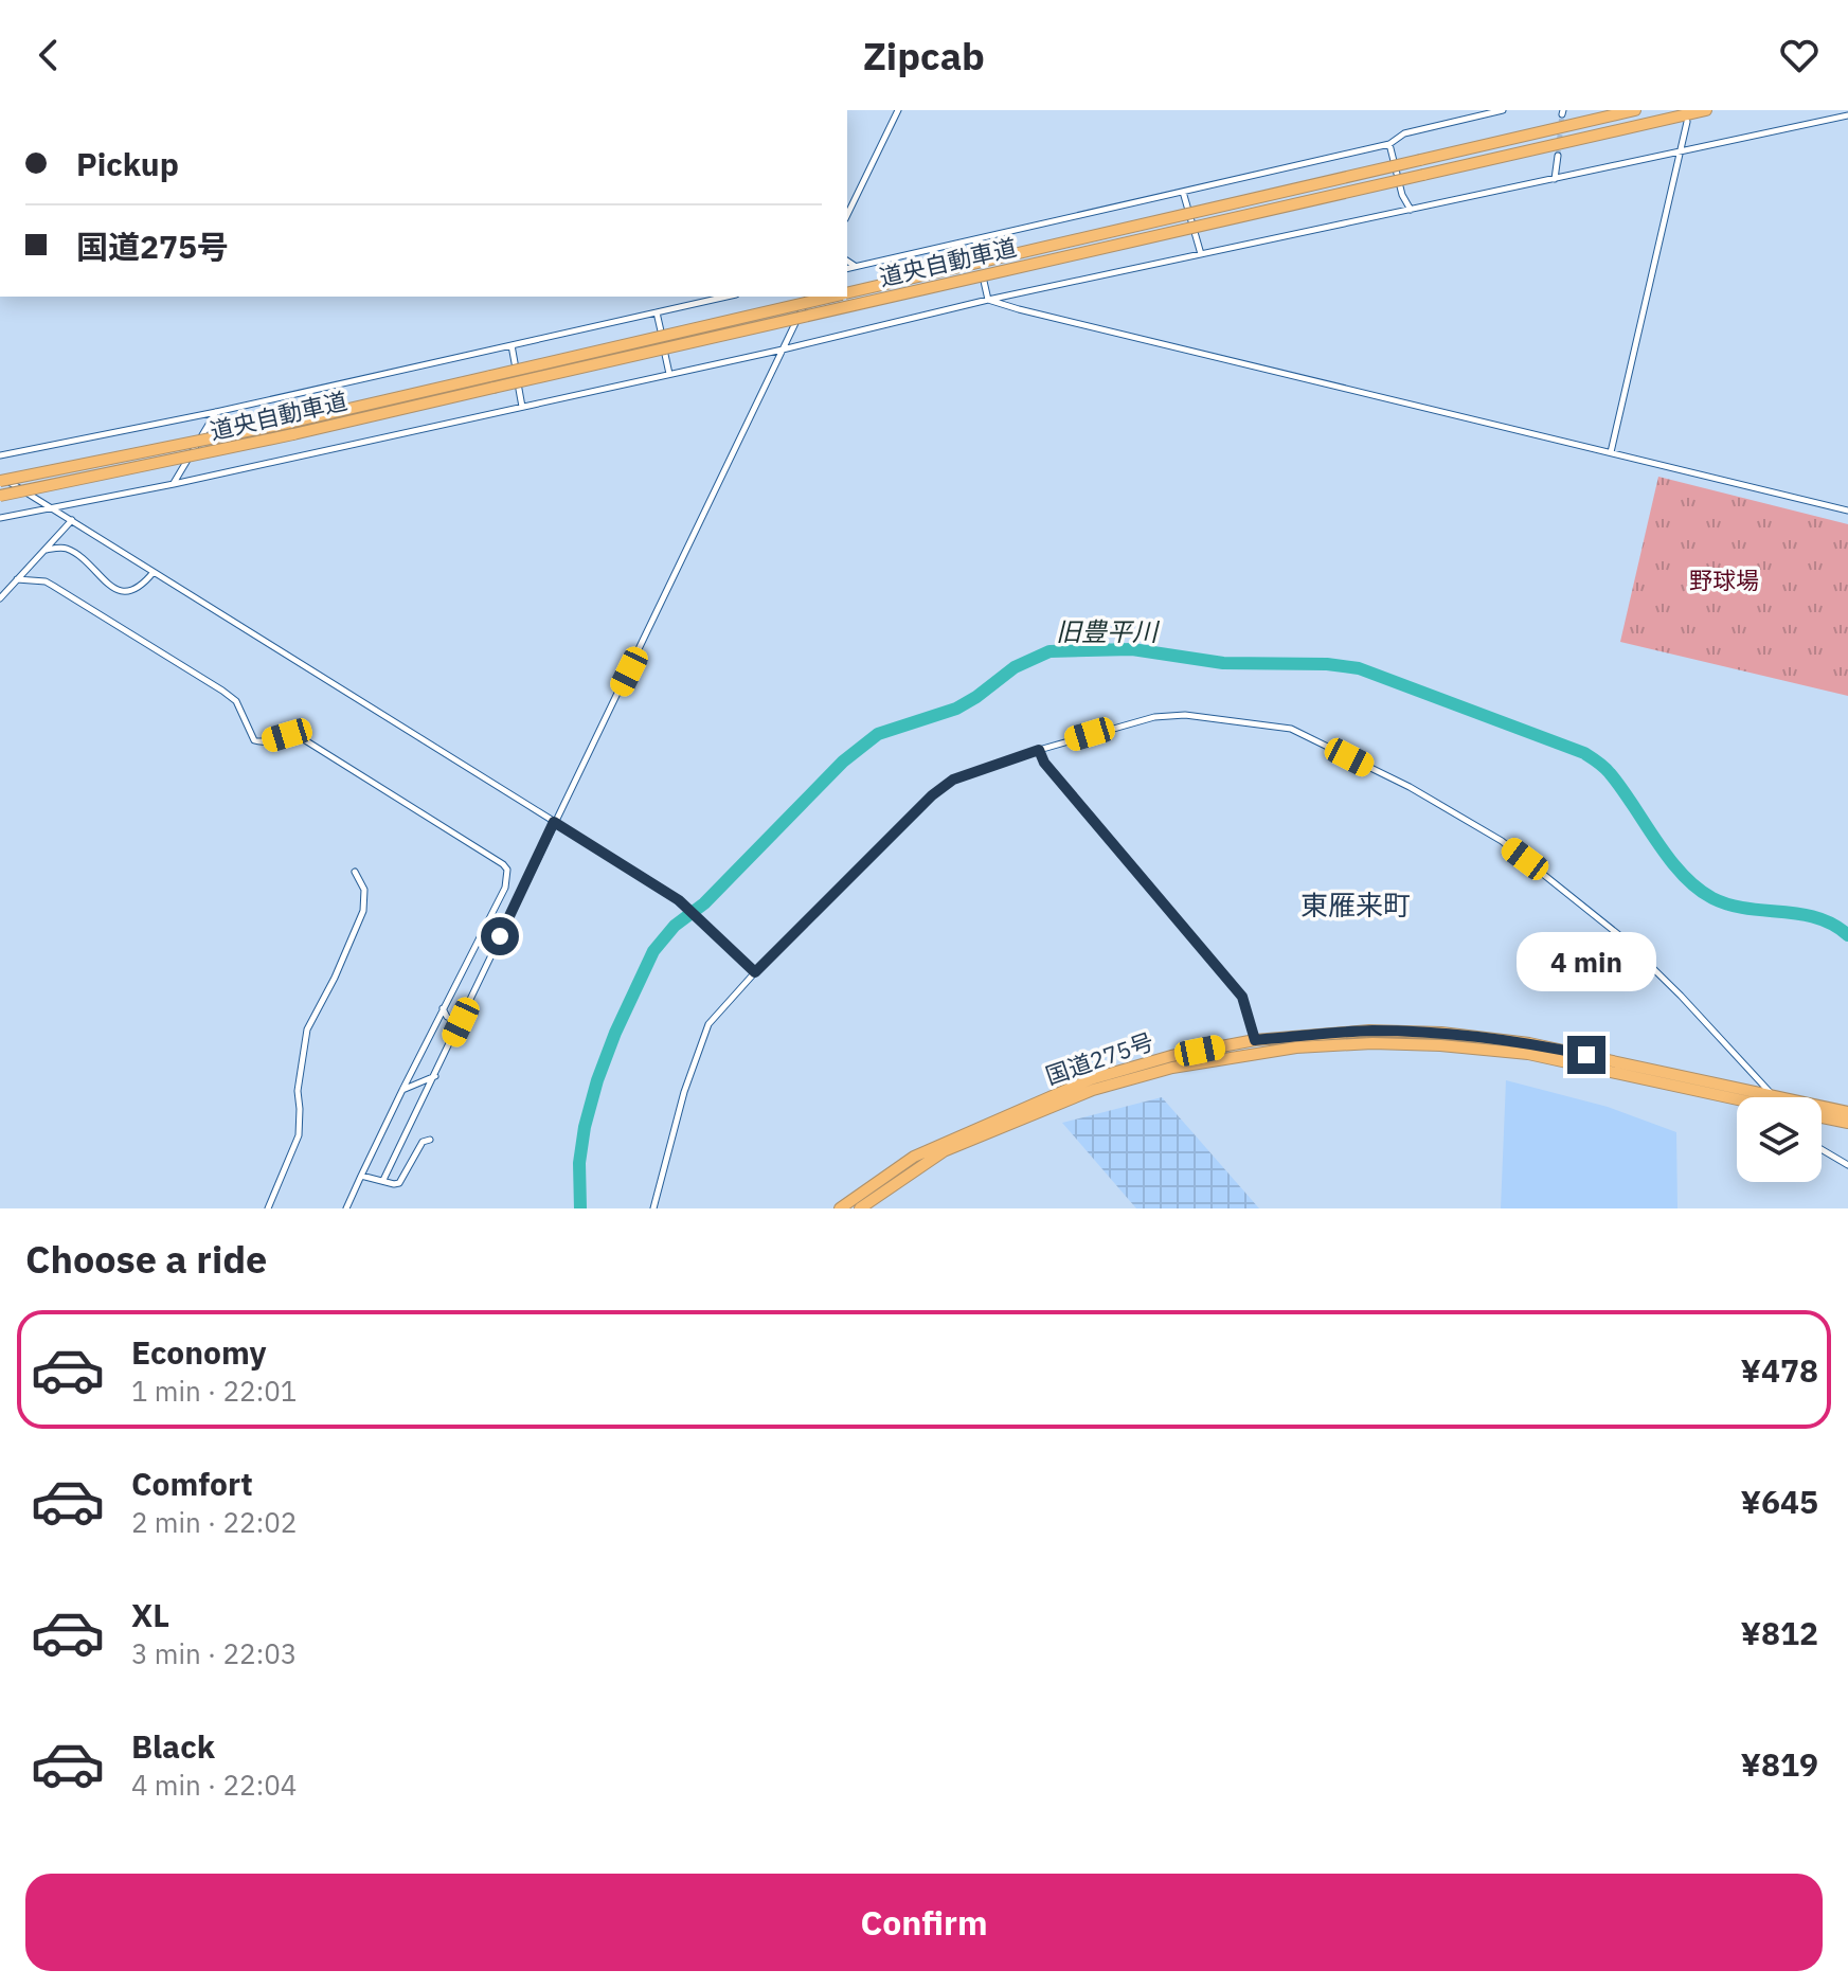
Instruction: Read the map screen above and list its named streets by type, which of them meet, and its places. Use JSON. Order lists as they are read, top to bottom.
{
  "streets": {
    "highway": ["道央自動車道", "国道275号"]
  },
  "districts": ["東雁来町"],
  "water": ["旧豊平川"],
  "parks": ["野球場"],
  "page": {
    "header": "Zipcab",
    "banner": ["Pickup", "国道275号"],
    "bubble": "4 min",
    "heading": "Choose a ride",
    "list": [
      {
        "name": "Economy",
        "note": "1 min · 22:01",
        "value": "¥478"
      },
      {
        "name": "Comfort",
        "note": "2 min · 22:02",
        "value": "¥645"
      },
      {
        "name": "XL",
        "note": "3 min · 22:03",
        "value": "¥812"
      },
      {
        "name": "Black",
        "note": "4 min · 22:04",
        "value": "¥819"
      }
    ],
    "buttons": "Confirm"
  }
}
